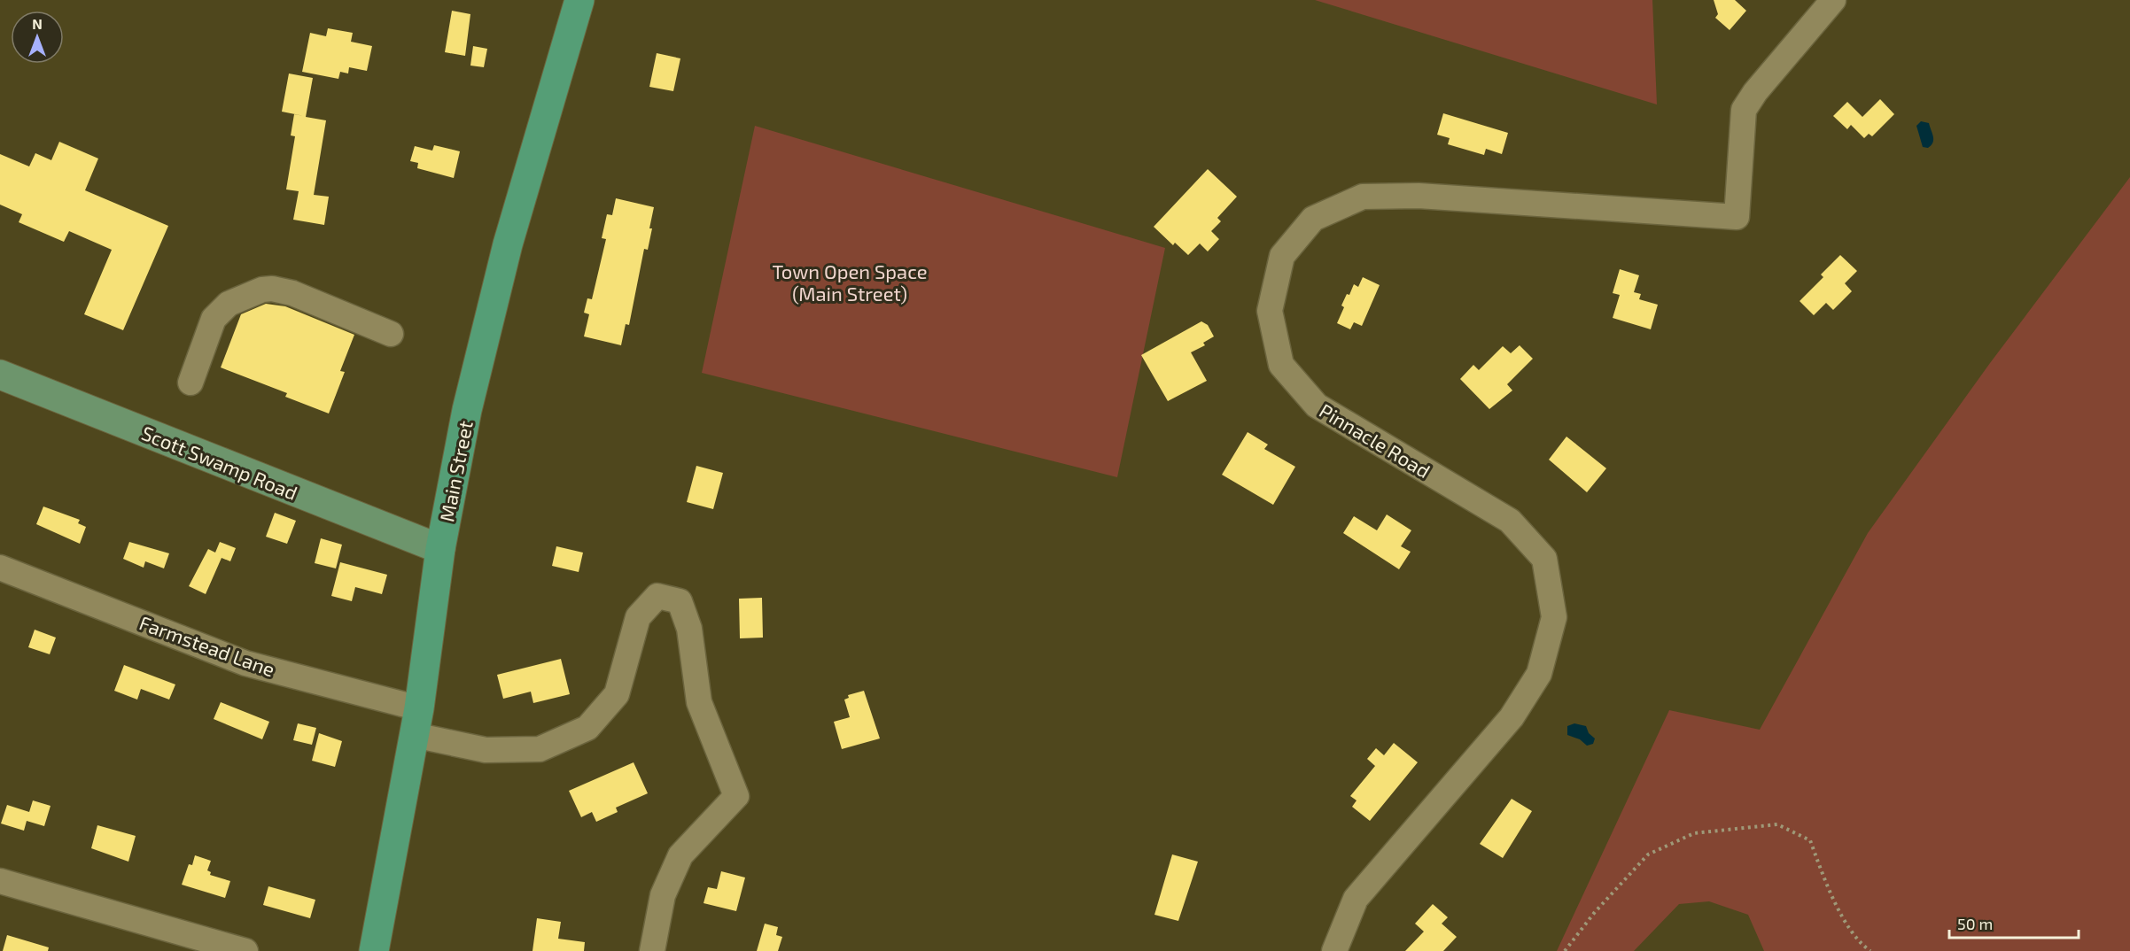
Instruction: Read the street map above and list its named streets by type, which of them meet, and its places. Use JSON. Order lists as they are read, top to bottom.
{
  "streets": {
    "highway": ["Main Street"],
    "main road": ["Scott Swamp Road"],
    "street": ["Pinnacle Road", "Farmstead Lane"]
  },
  "crossings": [
    ["Scott Swamp Road", "Main Street"],
    ["Main Street", "Farmstead Lane"]
  ],
  "parks": ["Town Open Space (Main Street)"],
  "scale_bar": "50 m",
  "north": "top"
}
